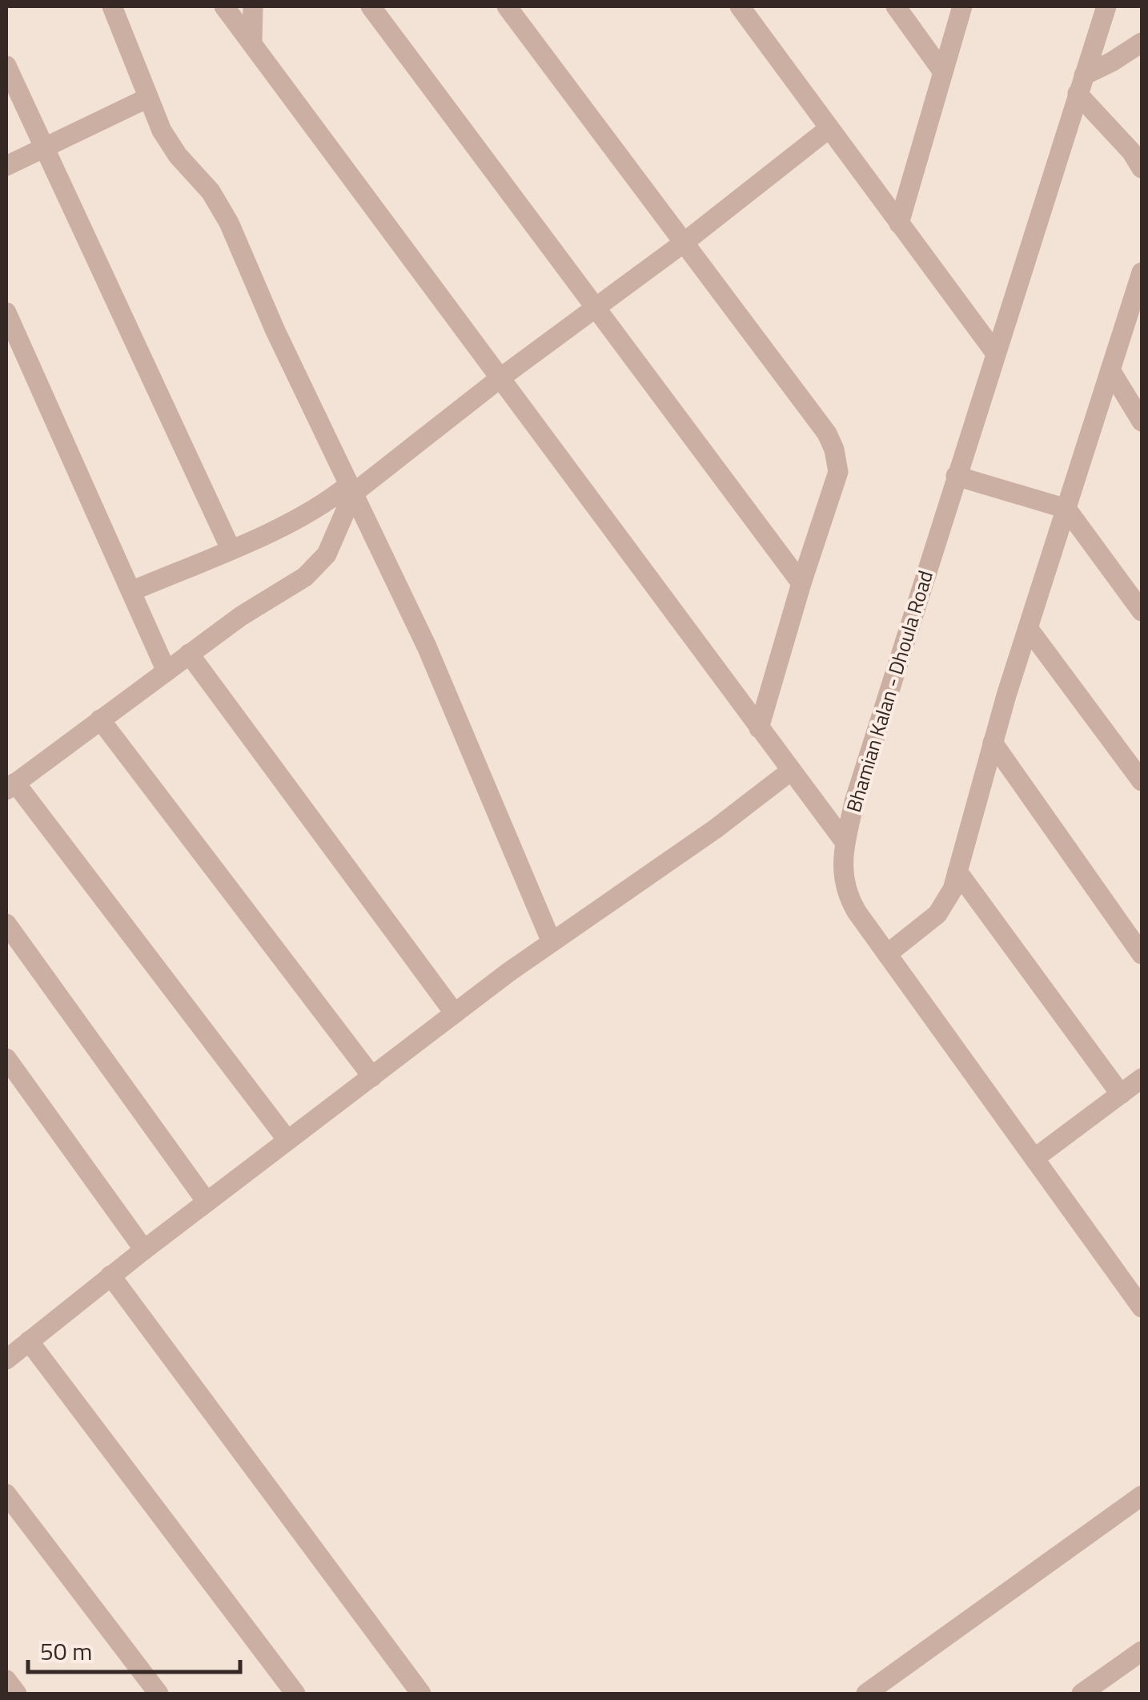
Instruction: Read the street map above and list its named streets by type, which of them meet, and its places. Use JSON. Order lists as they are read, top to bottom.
{
  "streets": {
    "street": ["Bhamian Kalan - Dhoula Road"]
  },
  "scale_bar": "50 m"
}
